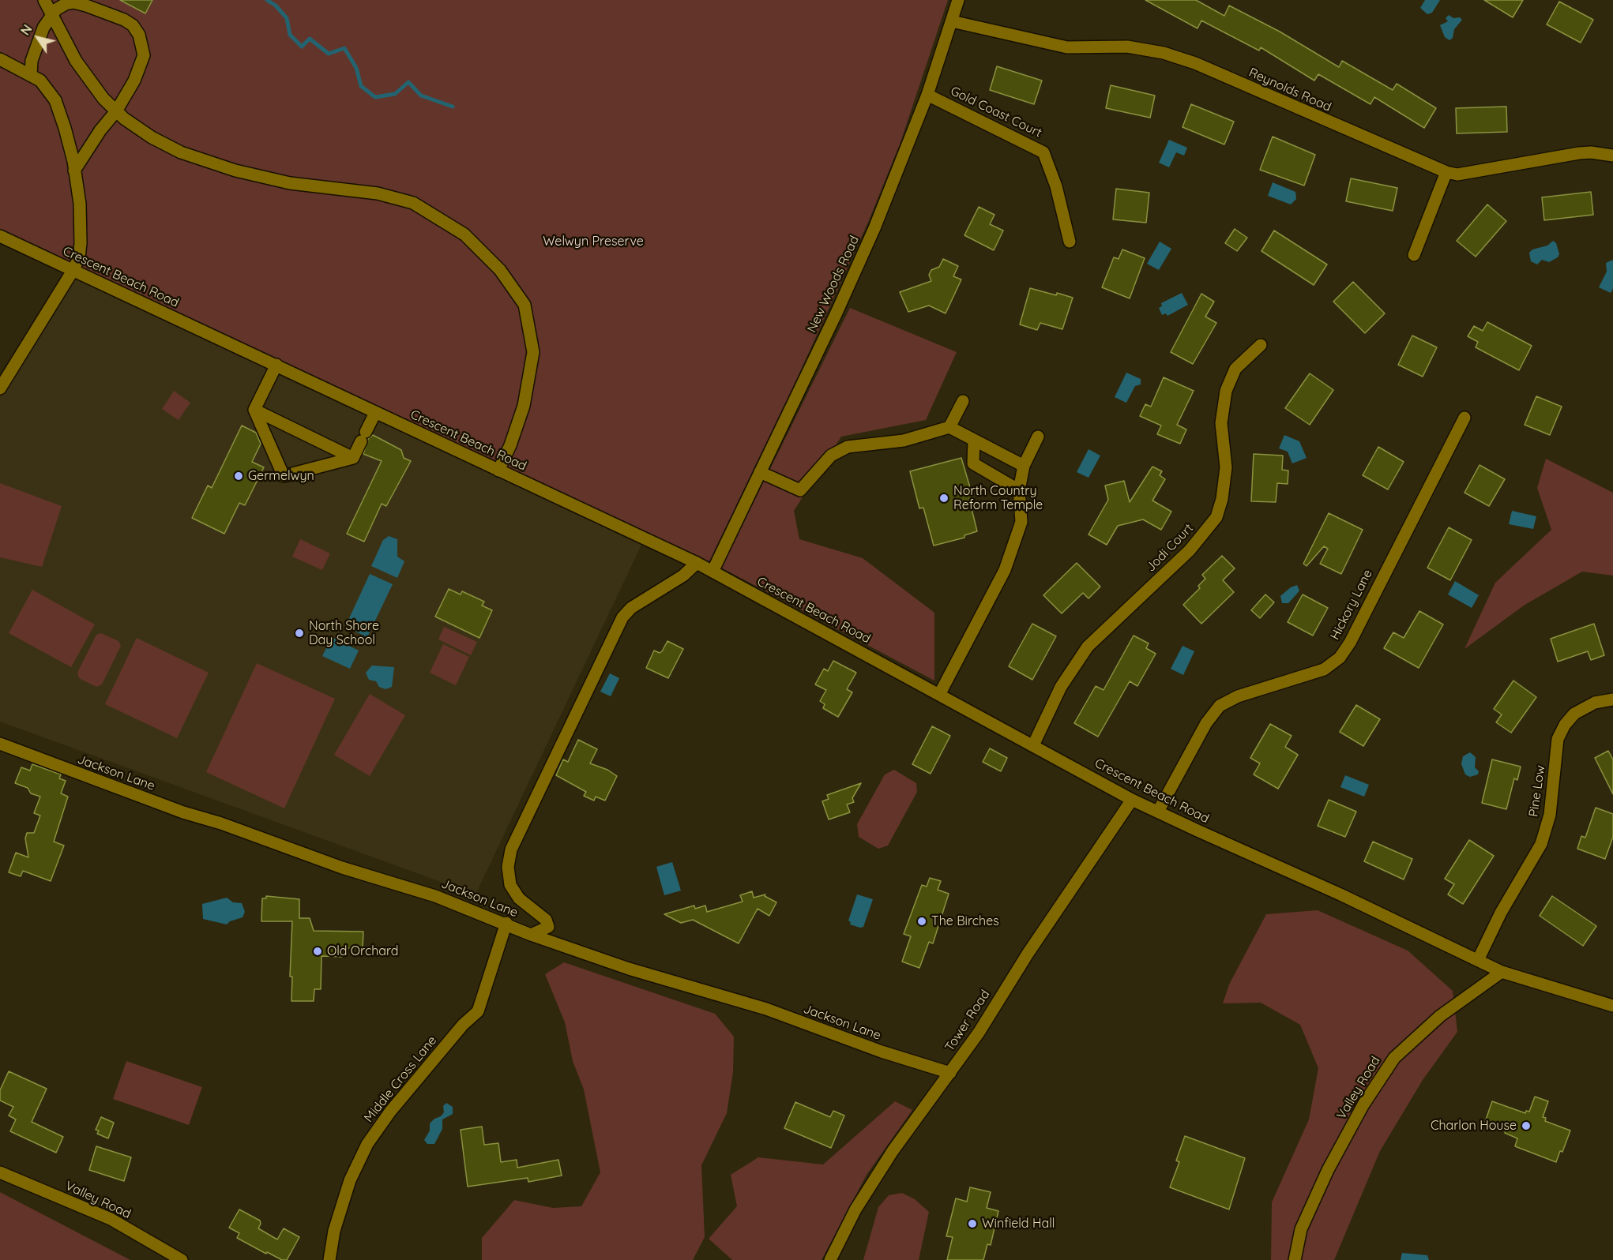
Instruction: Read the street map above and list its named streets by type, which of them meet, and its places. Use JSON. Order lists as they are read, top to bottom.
{
  "streets": {
    "street": [
      "Reynolds Road",
      "Gold Coast Court",
      "Crescent Beach Road",
      "New Woods Road",
      "Jodi Court",
      "Hickory Lane",
      "Jackson Lane",
      "Pine Low",
      "Tower Road",
      "Middle Cross Lane",
      "Valley Road"
    ]
  },
  "crossings": [
    ["Reynolds Road", "New Woods Road"],
    ["Gold Coast Court", "New Woods Road"],
    ["Crescent Beach Road", "New Woods Road"],
    ["Crescent Beach Road", "Jodi Court"],
    ["Crescent Beach Road", "Hickory Lane"],
    ["Crescent Beach Road", "Pine Low"],
    ["Crescent Beach Road", "Tower Road"],
    ["Crescent Beach Road", "Valley Road"],
    ["Jackson Lane", "Tower Road"],
    ["Jackson Lane", "Middle Cross Lane"]
  ],
  "parks": ["Welwyn Preserve"],
  "places": [
    "Germelwyn",
    "North Country Reform Temple",
    "North Shore Day School",
    "The Birches",
    "Old Orchard",
    "Charlon House",
    "Winfield Hall"
  ],
  "north": "top left"
}
